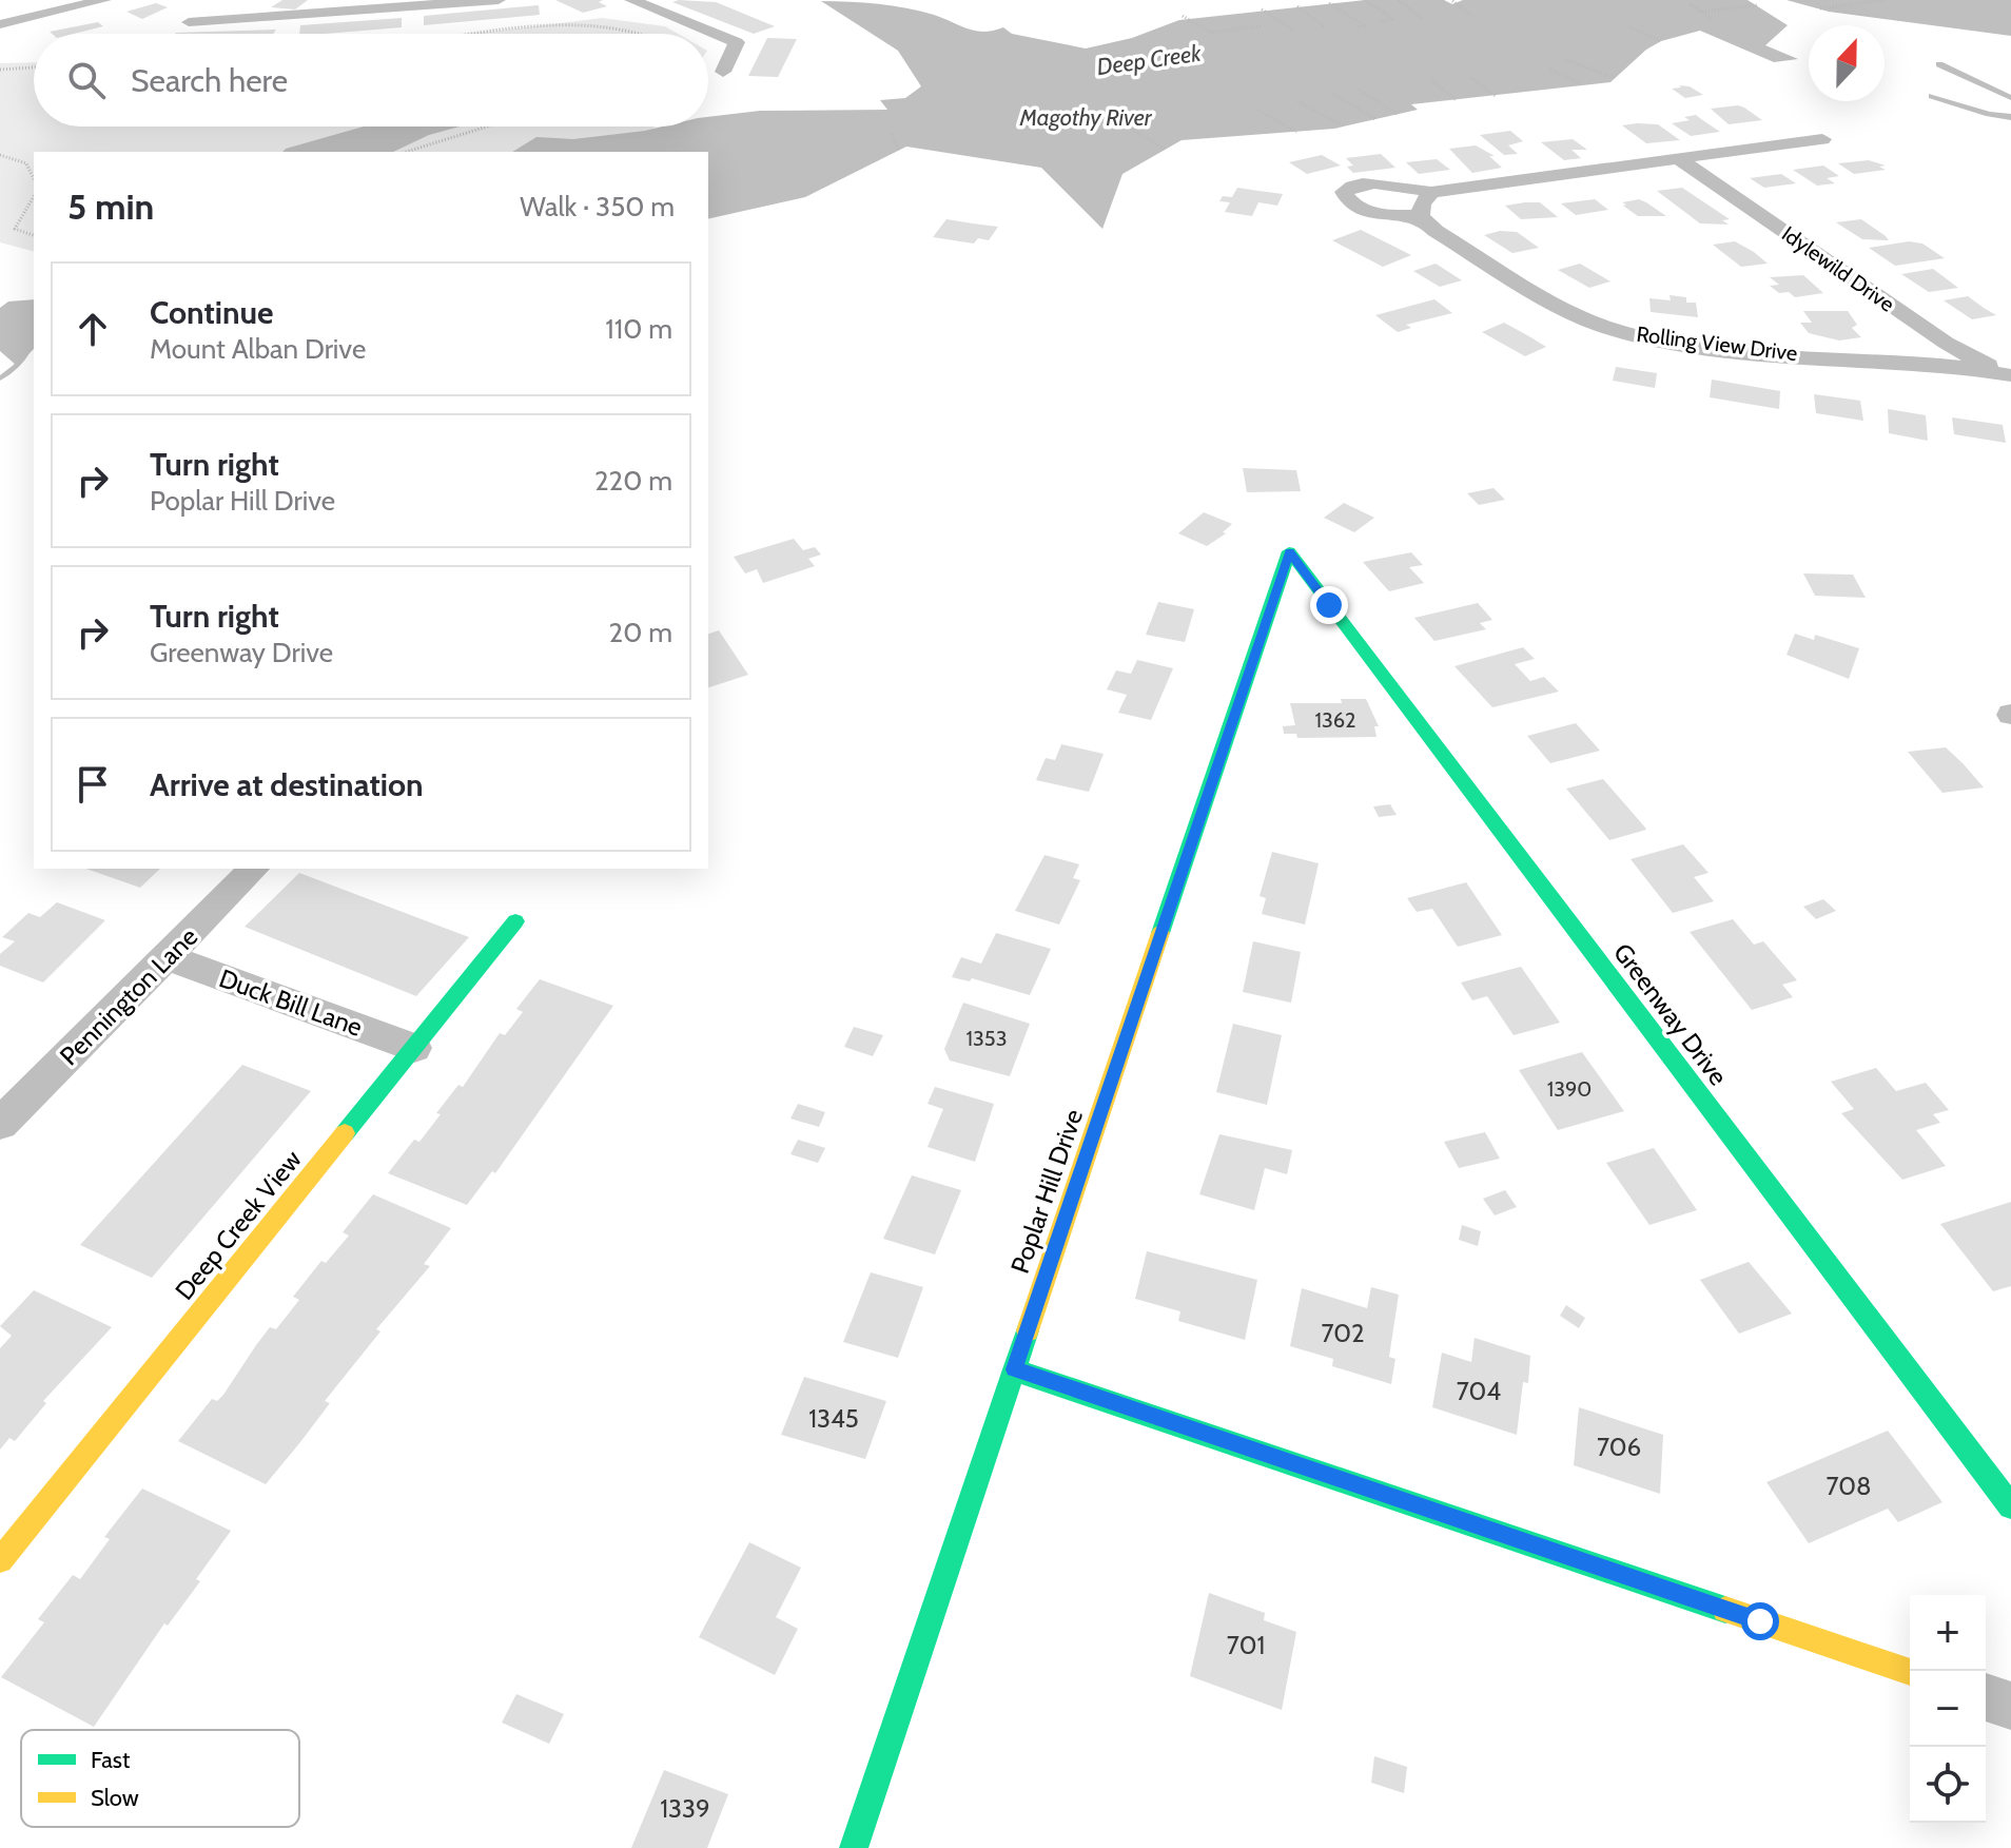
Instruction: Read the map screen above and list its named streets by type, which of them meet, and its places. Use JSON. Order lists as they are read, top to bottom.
{
  "streets": {
    "street": [
      "Idylewild Drive",
      "Rolling View Drive",
      "Pennington Lane",
      "Duck Bill Lane",
      "Greenway Drive",
      "Poplar Hill Drive",
      "Deep Creek View"
    ]
  },
  "crossings": [
    ["Idylewild Drive", "Rolling View Drive"],
    ["Pennington Lane", "Duck Bill Lane"],
    ["Duck Bill Lane", "Deep Creek View"],
    ["Greenway Drive", "Poplar Hill Drive"]
  ],
  "water": ["Deep Creek", "Magothy River"],
  "house_numbers": [
    "1362",
    "1353",
    "1390",
    "702",
    "704",
    "1345",
    "706",
    "708",
    "701",
    "1339"
  ],
  "legend": ["Fast", "Slow"],
  "north": "top",
  "page": {
    "search": "Search here",
    "heading": ["5 min", "Walk · 350 m"],
    "list": [
      ["Continue", "Mount Alban Drive", "110 m"],
      ["Turn right", "Poplar Hill Drive", "220 m"],
      ["Turn right", "Greenway Drive", "20 m"],
      "Arrive at destination"
    ],
    "map_buttons": ["+", "−"]
  }
}
